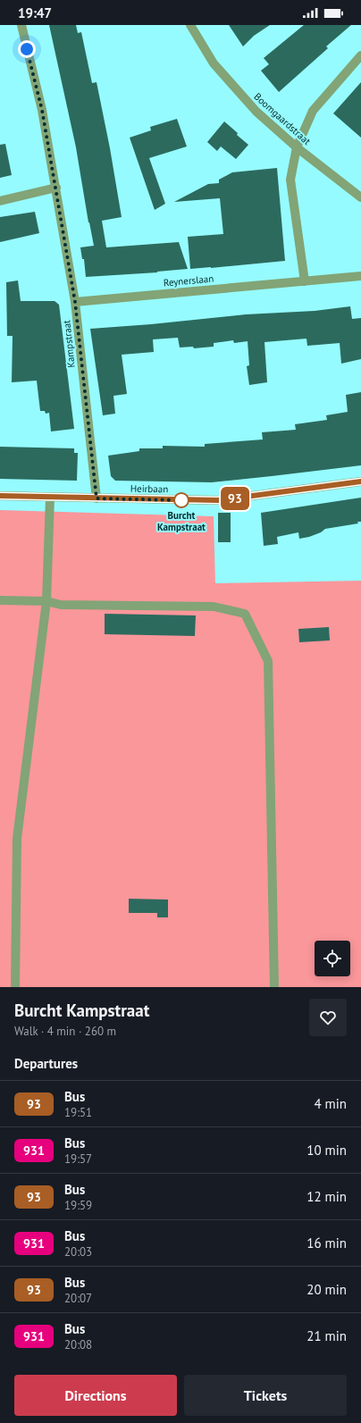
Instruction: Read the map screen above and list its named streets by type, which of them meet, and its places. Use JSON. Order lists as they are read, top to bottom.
{
  "streets": {
    "street": [
      "Boomgaardstraat",
      "Reynerslaan",
      "Kampstraat",
      "Heirbaan"
    ]
  },
  "crossings": [
    ["Reynerslaan", "Kampstraat"],
    ["Kampstraat", "Heirbaan"]
  ],
  "places": ["Burcht Kampstraat"],
  "lines": ["bus line 93"],
  "page": {
    "status": "19:47",
    "on_map": "93",
    "heading": [
      ["Burcht Kampstraat", "Walk · 4 min · 260 m"],
      "Departures"
    ],
    "list": [
      {
        "mark": "93",
        "name": "Bus",
        "note": "19:51",
        "value": "4 min"
      },
      {
        "mark": "931",
        "name": "Bus",
        "note": "19:57",
        "value": "10 min"
      },
      {
        "mark": "93",
        "name": "Bus",
        "note": "19:59",
        "value": "12 min"
      },
      {
        "mark": "931",
        "name": "Bus",
        "note": "20:03",
        "value": "16 min"
      },
      {
        "mark": "93",
        "name": "Bus",
        "note": "20:07",
        "value": "20 min"
      },
      {
        "mark": "931",
        "name": "Bus",
        "note": "20:08",
        "value": "21 min"
      }
    ],
    "buttons": ["Directions", "Tickets"]
  }
}
